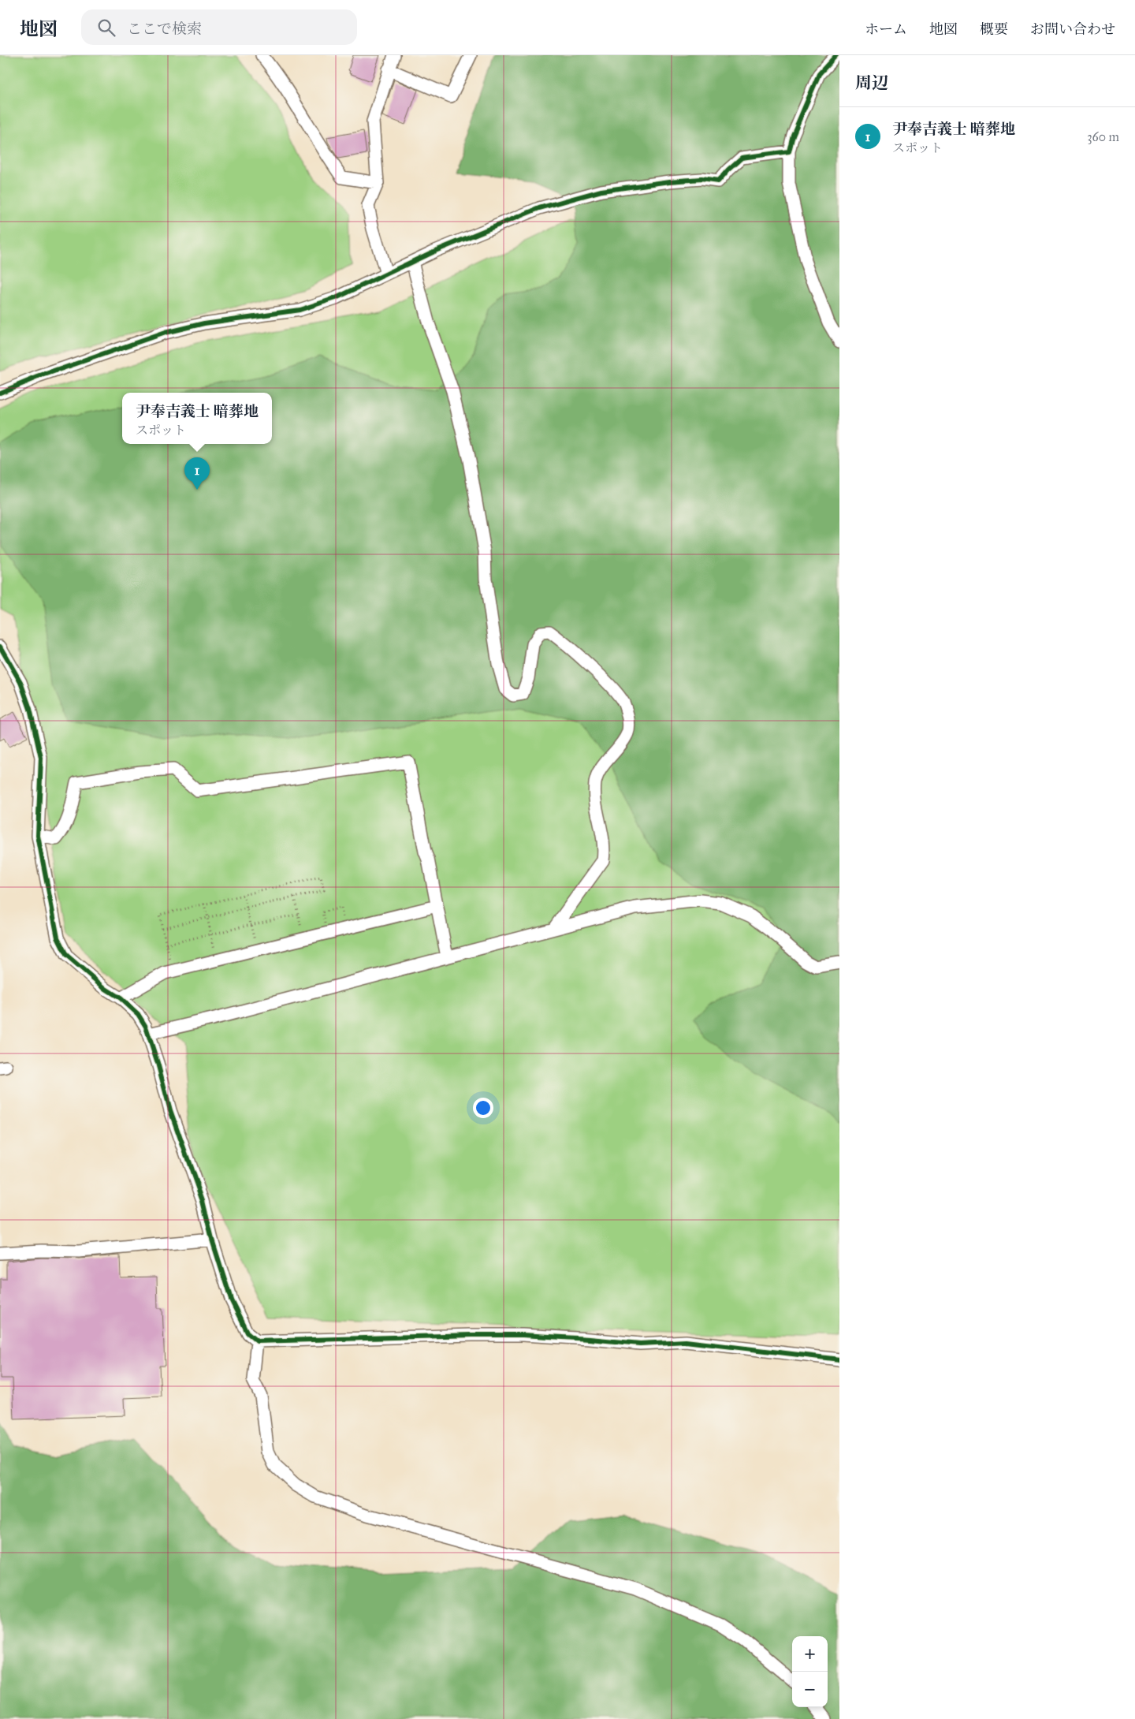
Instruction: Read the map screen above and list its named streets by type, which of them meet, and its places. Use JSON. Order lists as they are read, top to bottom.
{
  "page": {
    "header": "地図",
    "search": "ここで検索",
    "nav": [
      "ホーム",
      "地図",
      "概要",
      "お問い合わせ"
    ],
    "heading": "周辺",
    "list": [
      {
        "mark": "1",
        "name": "尹奉吉義士 暗葬地",
        "note": "スポット",
        "value": "360 m"
      }
    ],
    "popup": ["尹奉吉義士 暗葬地", "スポット"],
    "pins": "1",
    "map_buttons": ["+", "−"]
  }
}
